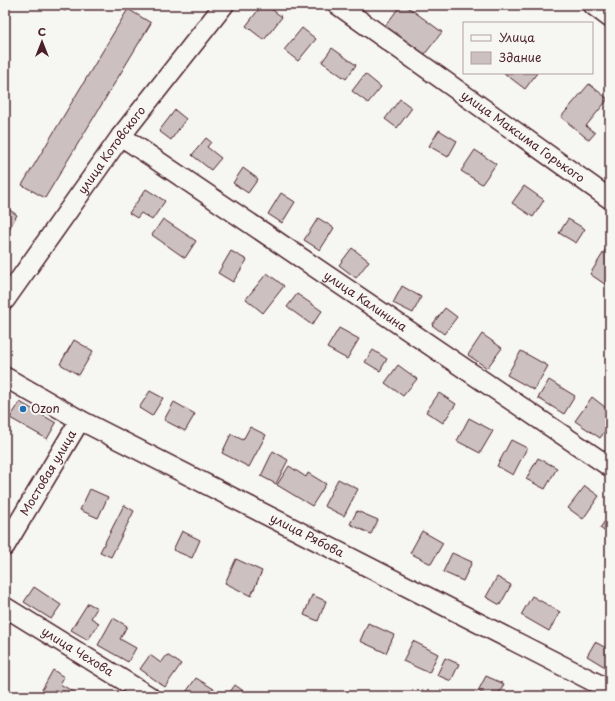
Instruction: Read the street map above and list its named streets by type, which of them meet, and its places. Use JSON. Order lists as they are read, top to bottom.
{
  "streets": {
    "street": [
      "улица Максима Горького",
      "улица Котовского",
      "улица Калинина",
      "Мостовая улица",
      "улица Рябова",
      "улица Чехова"
    ]
  },
  "crossings": [
    ["улица Котовского", "улица Калинина"],
    ["Мостовая улица", "улица Рябова"]
  ],
  "places": ["Ozon"],
  "legend": ["Улица", "Здание"],
  "north": "top"
}
